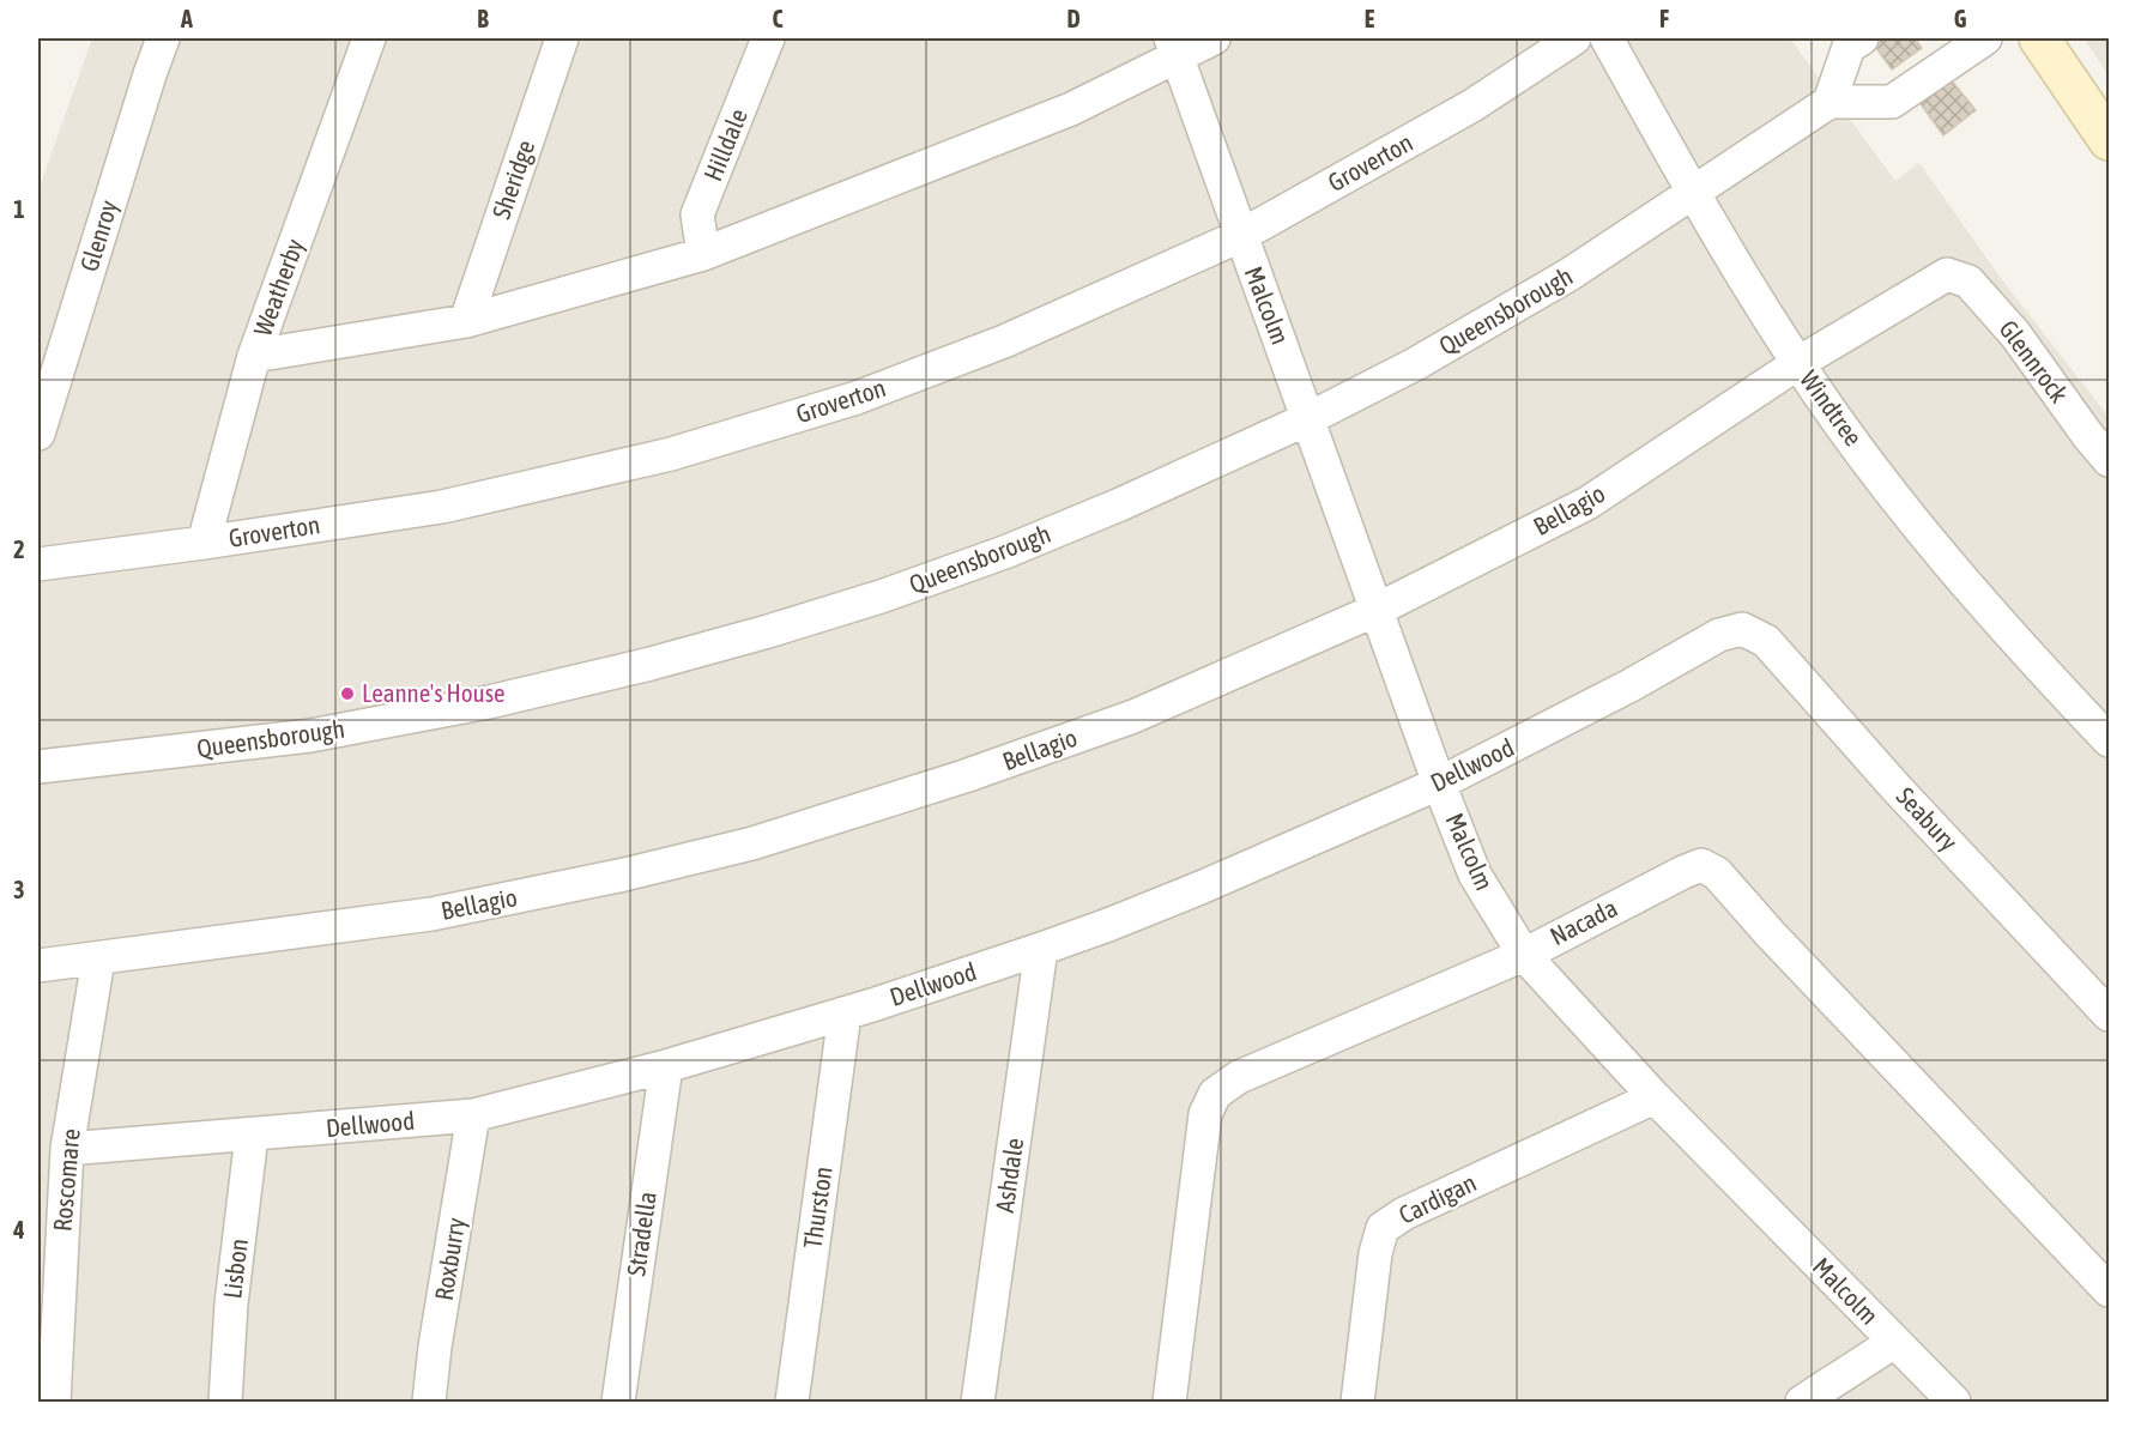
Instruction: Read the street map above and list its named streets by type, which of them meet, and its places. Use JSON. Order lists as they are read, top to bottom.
{
  "streets": {
    "street": [
      "Hilldale",
      "Groverton",
      "Sheridge",
      "Glenroy",
      "Weatherby",
      "Malcolm",
      "Queensborough",
      "Glennrock",
      "Windtree",
      "Bellagio",
      "Dellwood",
      "Seabury",
      "Nacada",
      "Ashdale",
      "Roscomare",
      "Cardigan",
      "Thurston",
      "Stradella",
      "Roxburry",
      "Lisbon"
    ]
  },
  "crossings": [
    ["Groverton", "Weatherby"],
    ["Groverton", "Malcolm"],
    ["Malcolm", "Queensborough"],
    ["Malcolm", "Bellagio"],
    ["Malcolm", "Dellwood"],
    ["Malcolm", "Nacada"],
    ["Malcolm", "Cardigan"],
    ["Queensborough", "Windtree"],
    ["Glennrock", "Bellagio"],
    ["Windtree", "Bellagio"],
    ["Bellagio", "Roscomare"],
    ["Dellwood", "Seabury"],
    ["Dellwood", "Ashdale"],
    ["Dellwood", "Roscomare"],
    ["Dellwood", "Thurston"],
    ["Dellwood", "Stradella"],
    ["Dellwood", "Roxburry"],
    ["Dellwood", "Lisbon"]
  ],
  "places": ["Leanne's House"],
  "grid": {
    "columns": [
      "A",
      "B",
      "C",
      "D",
      "E",
      "F",
      "G"
    ],
    "rows": [
      "1",
      "2",
      "3",
      "4"
    ]
  }
}
